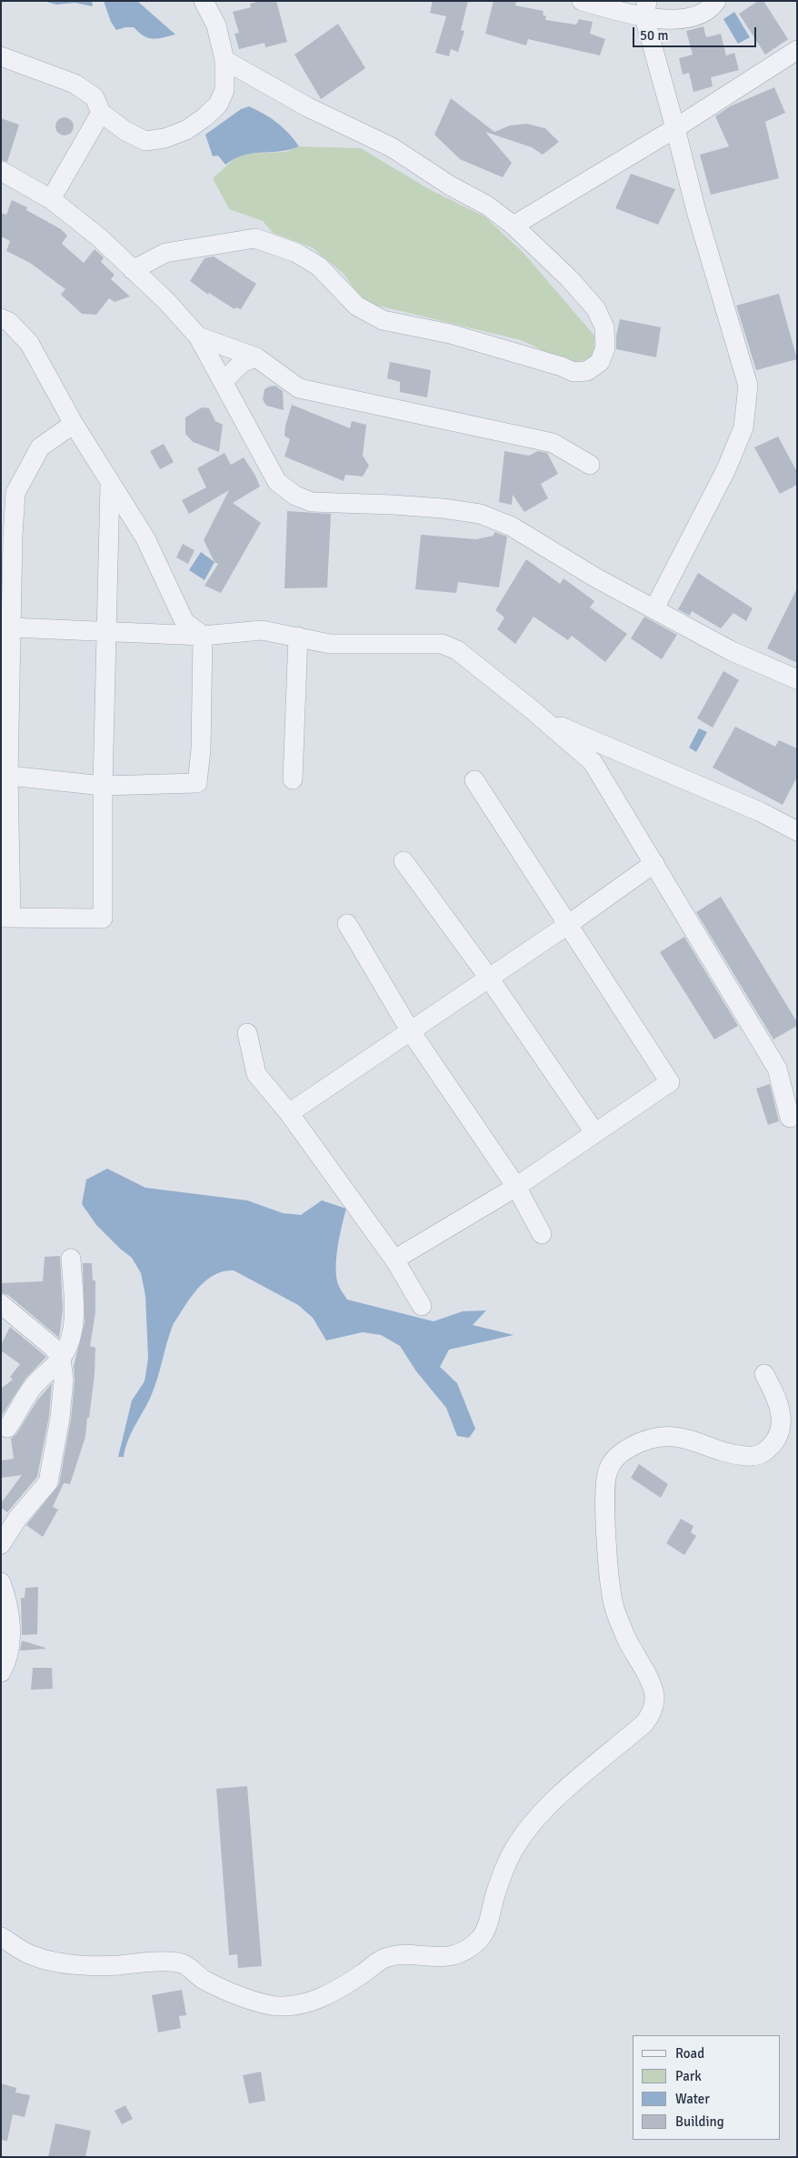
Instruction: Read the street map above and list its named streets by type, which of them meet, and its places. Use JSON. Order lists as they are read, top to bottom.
{
  "legend": [
    "Road",
    "Park",
    "Water",
    "Building"
  ],
  "scale_bar": "50 m"
}
